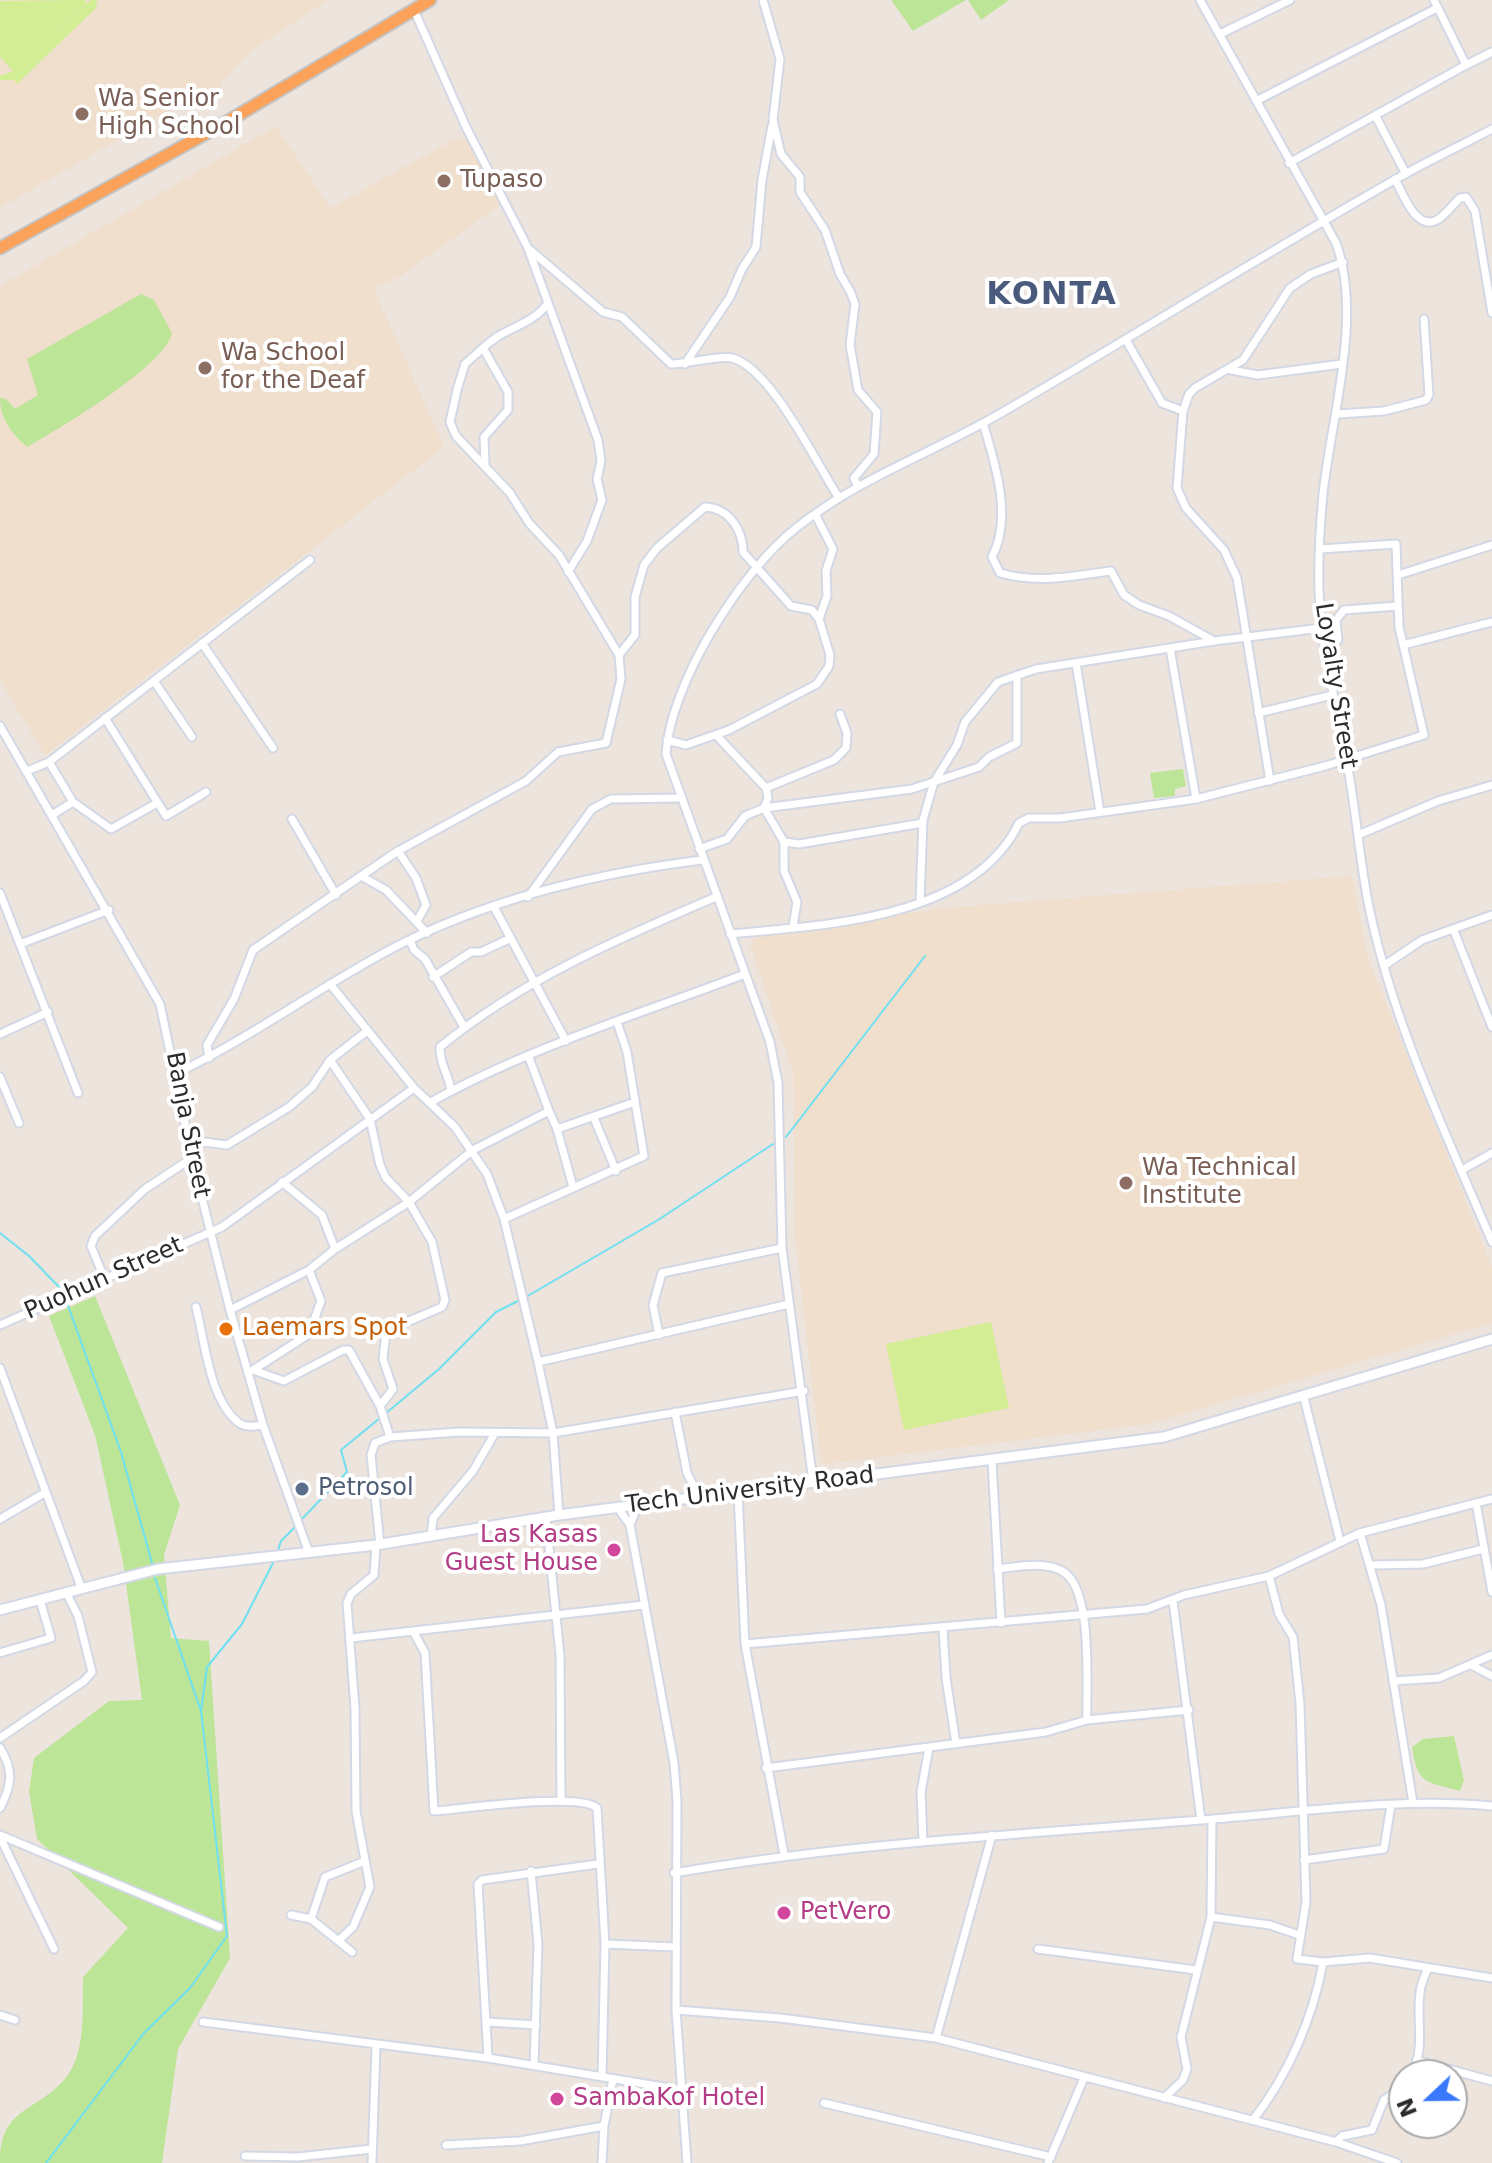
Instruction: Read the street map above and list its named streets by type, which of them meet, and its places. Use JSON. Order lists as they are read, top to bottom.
{
  "streets": {
    "street": [
      "Loyalty Street",
      "Banja Street",
      "Puohun Street",
      "Tech University Road"
    ]
  },
  "crossings": [
    ["Banja Street", "Puohun Street"],
    ["Banja Street", "Tech University Road"]
  ],
  "districts": ["KONTA"],
  "places": [
    "Wa Senior High School",
    "Tupaso",
    "Wa School for the Deaf",
    "Wa Technical Institute",
    "Laemars Spot",
    "Petrosol",
    "Las Kasas Guest House",
    "PetVero",
    "SambaKof Hotel"
  ],
  "north": "left"
}
